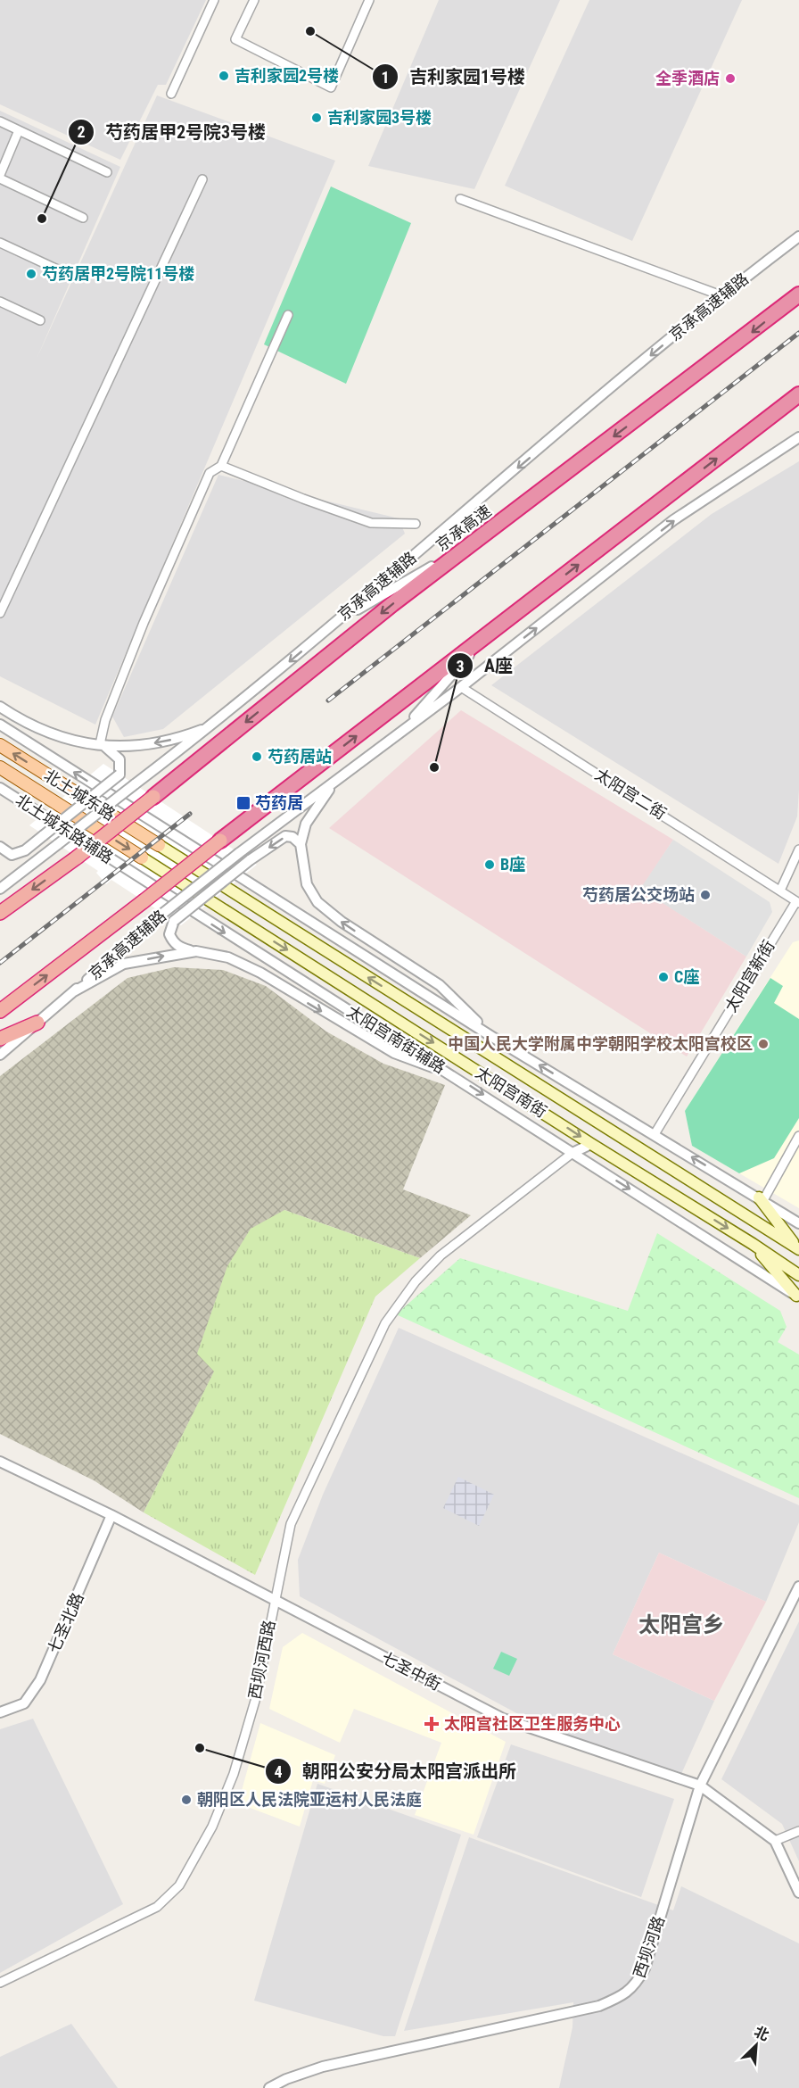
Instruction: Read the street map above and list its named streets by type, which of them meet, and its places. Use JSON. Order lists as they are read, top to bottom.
{
  "streets": {
    "highway": ["京承高速"],
    "main road": ["北土城东路", "太阳宫南街"],
    "street": [
      "京承高速辅路",
      "太阳宫二街",
      "北土城东路辅路",
      "太阳宫新街",
      "太阳宫南街辅路",
      "七圣北路",
      "西坝河西路",
      "七圣中街",
      "西坝河路"
    ]
  },
  "crossings": [
    ["京承高速辅路", "太阳宫二街"],
    ["太阳宫二街", "太阳宫新街"],
    ["北土城东路", "太阳宫南街"],
    ["北土城东路辅路", "太阳宫南街辅路"],
    ["太阳宫南街辅路", "西坝河西路"],
    ["七圣北路", "七圣中街"],
    ["西坝河西路", "七圣中街"],
    ["七圣中街", "西坝河路"]
  ],
  "districts": ["太阳宫乡"],
  "places": {
    "other": [
      "吉利家园1号楼",
      "吉利家园2号楼",
      "全季酒店",
      "吉利家园3号楼",
      "芍药居甲2号院3号楼",
      "芍药居甲2号院11号楼",
      "芍药居站",
      "A座",
      "B座",
      "芍药居公交场站",
      "C座",
      "中国人民大学附属中学朝阳学校太阳宫校区",
      "朝阳公安分局太阳宫派出所",
      "朝阳区人民法院亚运村人民法庭"
    ],
    "transit": ["芍药居"],
    "health": ["太阳宫社区卫生服务中心"]
  },
  "north": "top right"
}
